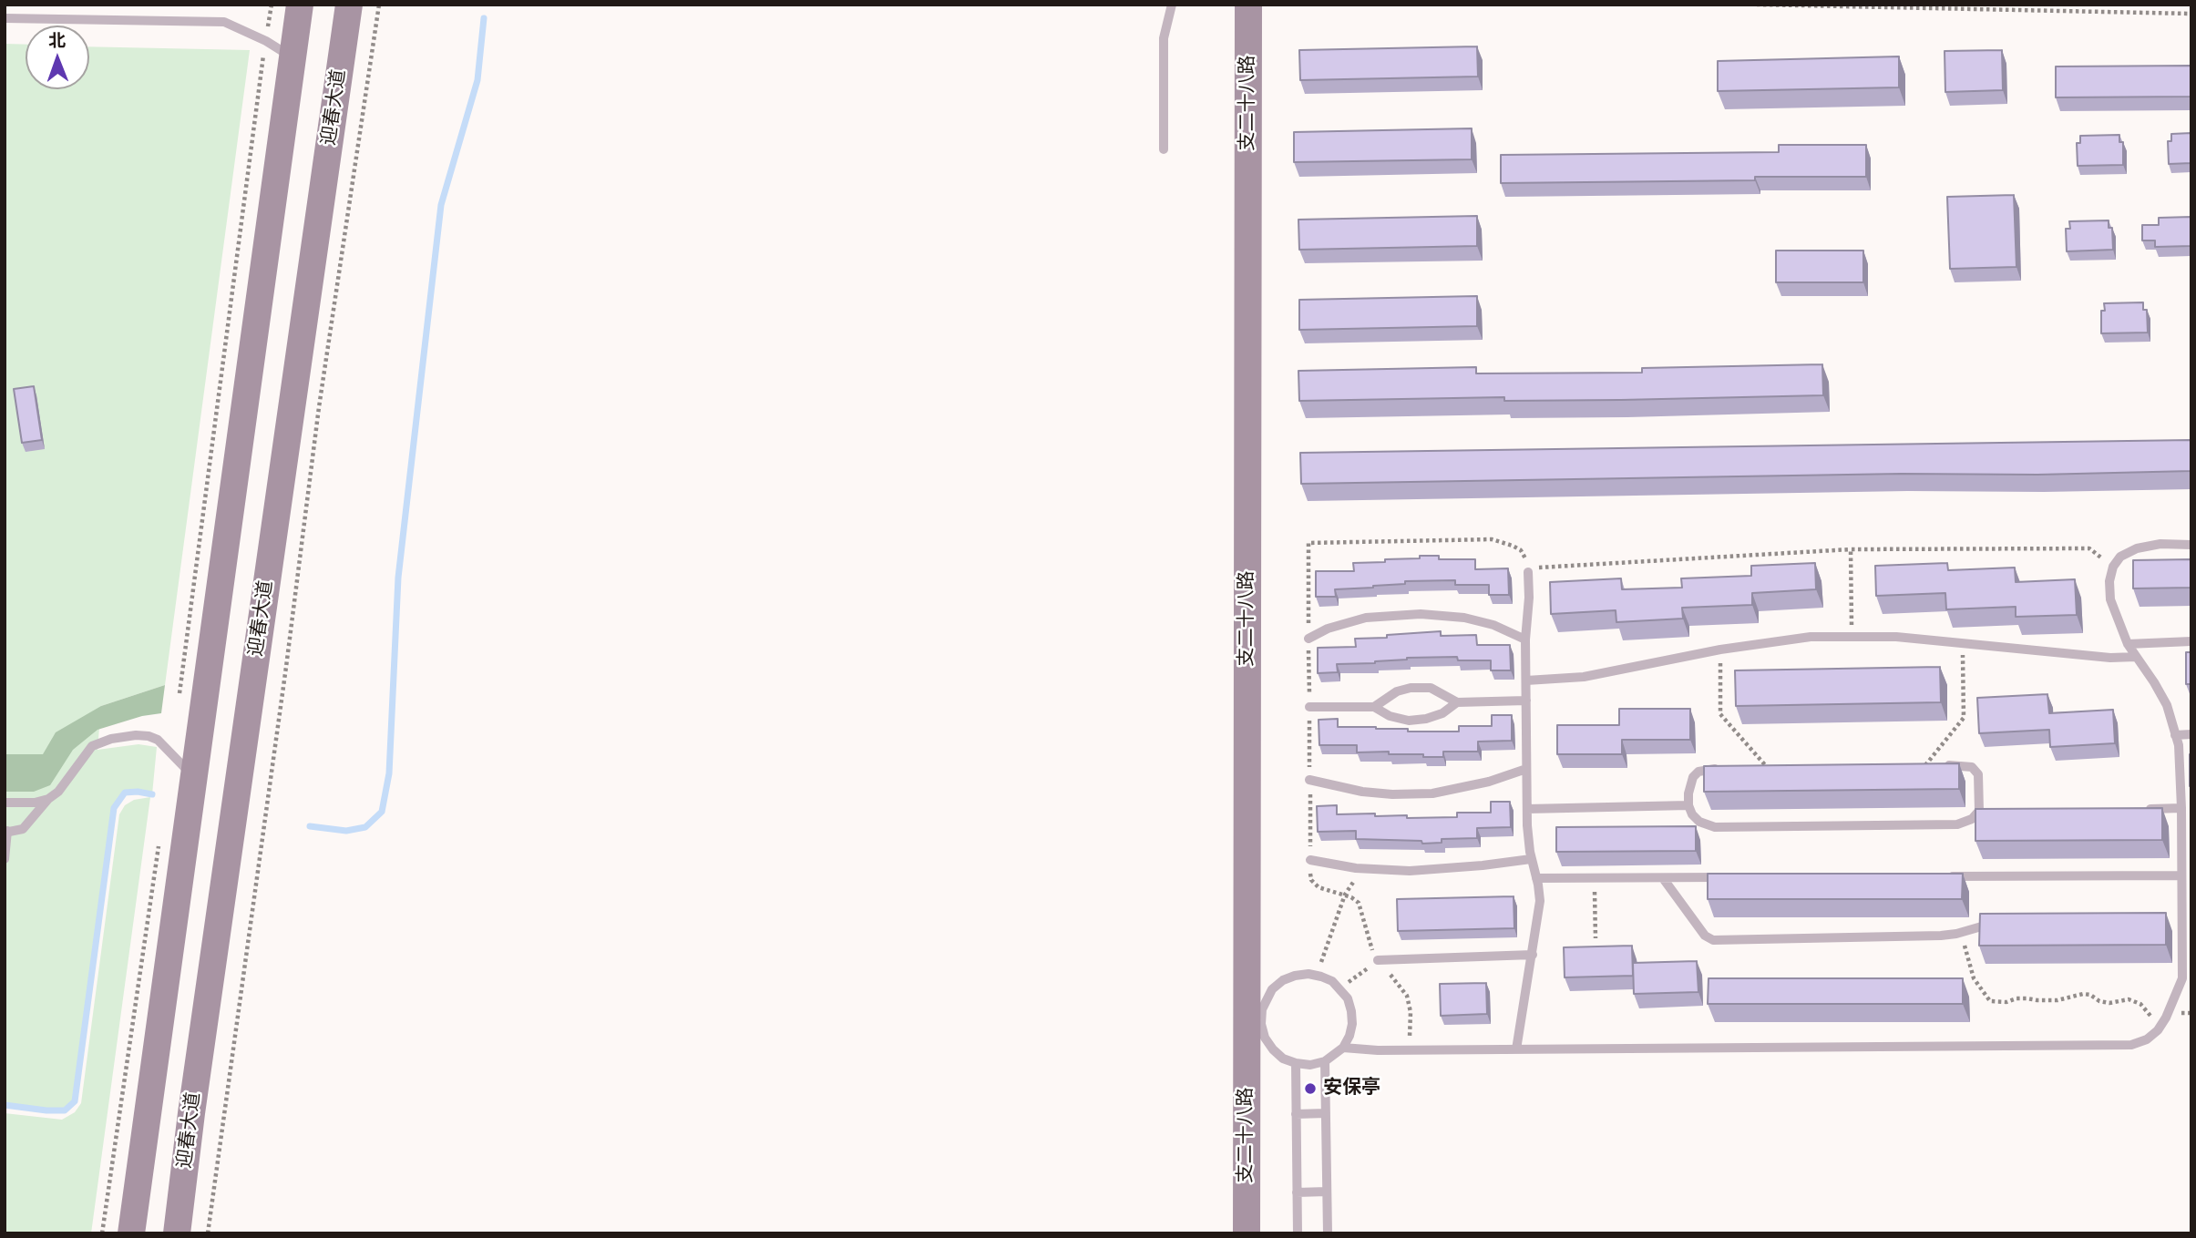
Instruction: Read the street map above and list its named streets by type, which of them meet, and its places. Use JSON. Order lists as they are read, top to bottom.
{
  "streets": {
    "main road": ["支二十八路", "迎春大道"]
  },
  "places": ["安保亭"],
  "north": "top"
}
